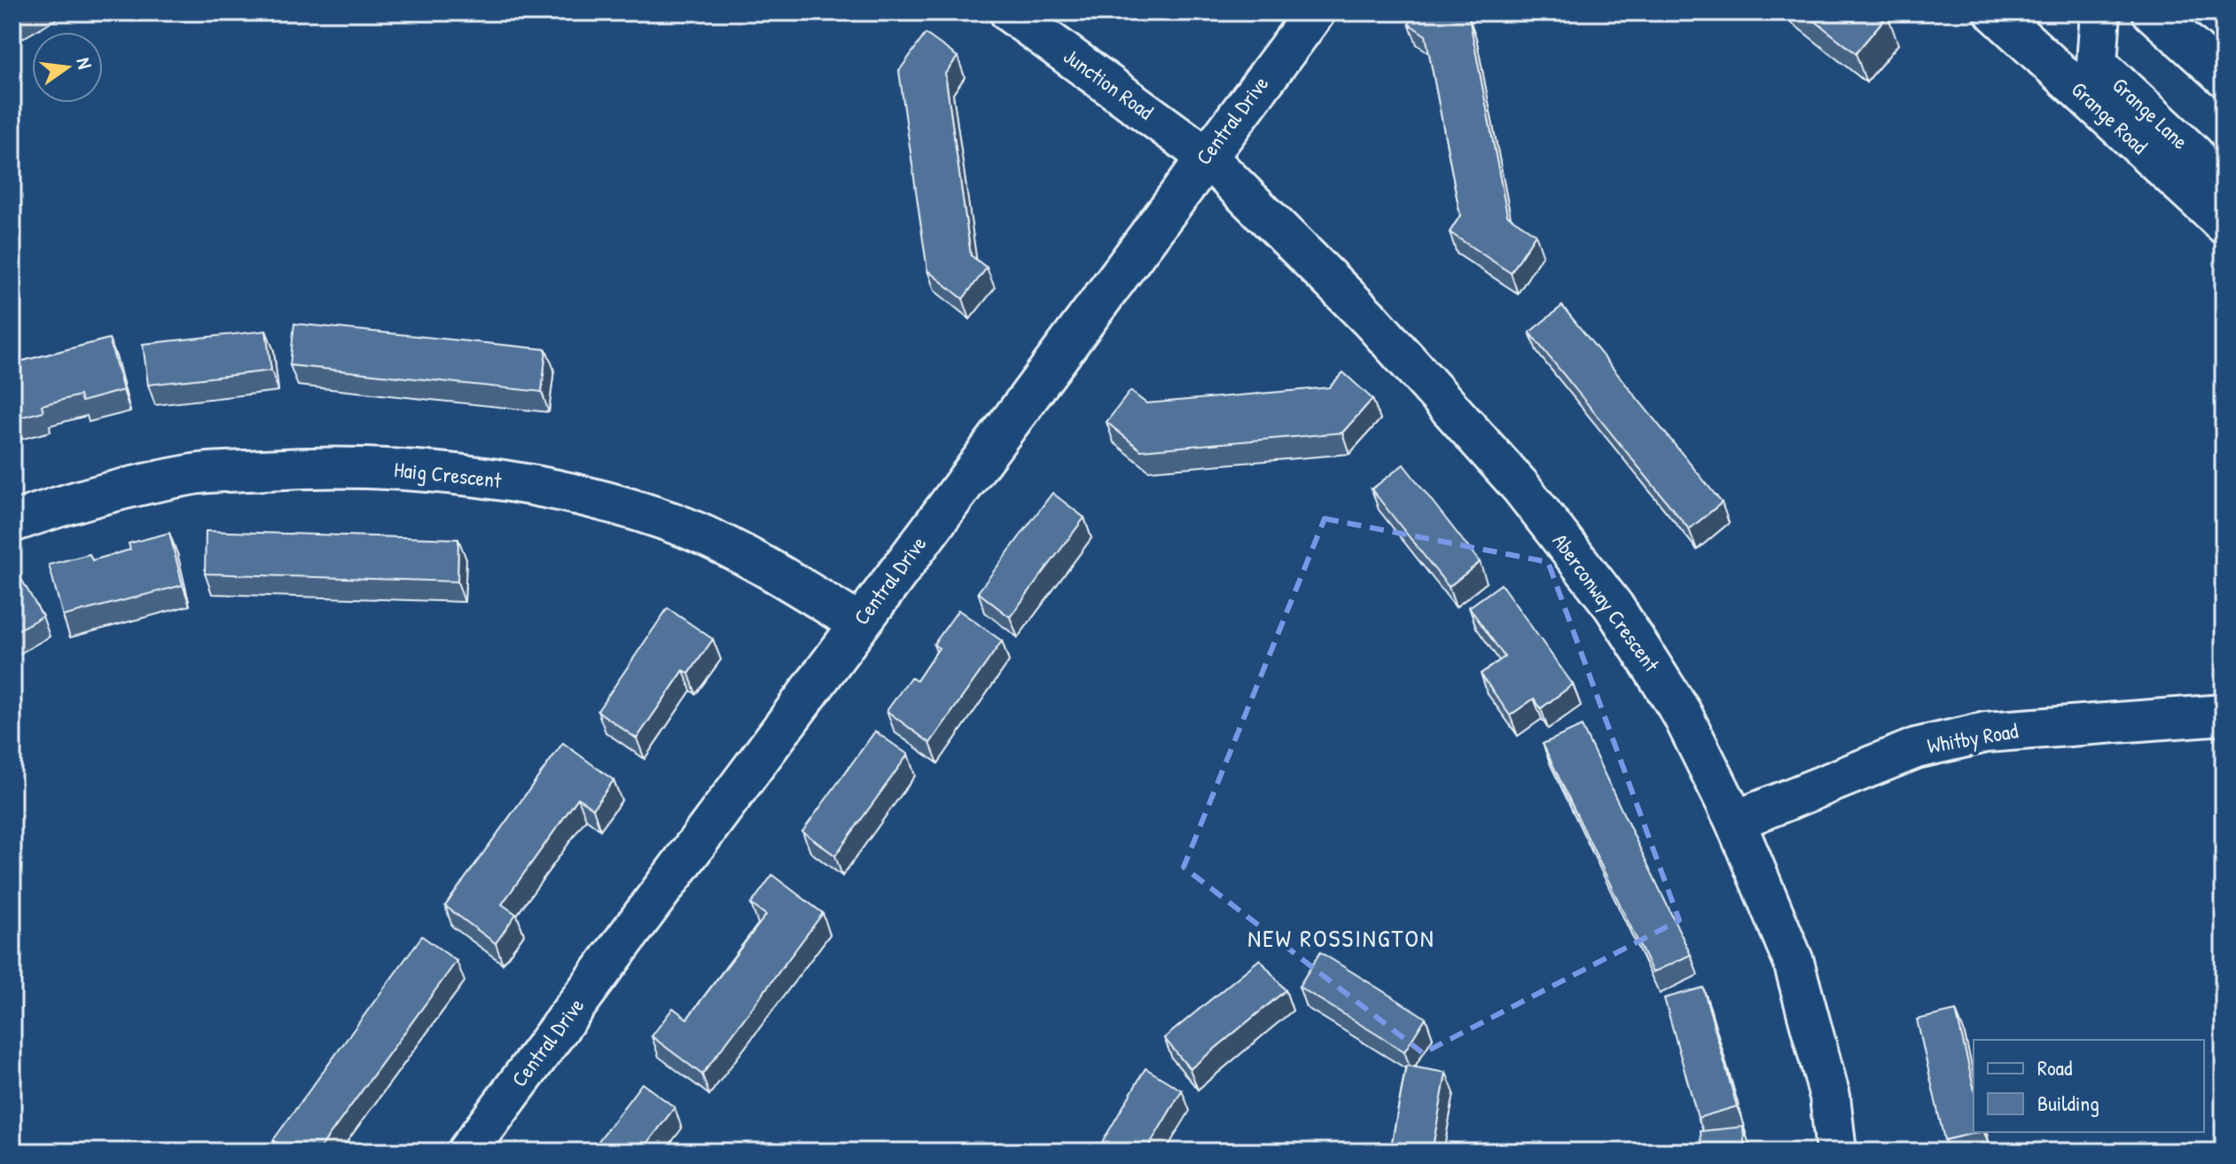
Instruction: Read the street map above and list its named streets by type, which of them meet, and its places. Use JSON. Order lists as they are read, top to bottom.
{
  "streets": {
    "street": [
      "Junction Road",
      "Grange Lane",
      "Grange Road",
      "Central Drive",
      "Haig Crescent",
      "Aberconway Crescent",
      "Whitby Road"
    ]
  },
  "crossings": [
    ["Junction Road", "Central Drive"],
    ["Junction Road", "Aberconway Crescent"],
    ["Central Drive", "Haig Crescent"],
    ["Central Drive", "Aberconway Crescent"],
    ["Aberconway Crescent", "Whitby Road"]
  ],
  "districts": ["NEW ROSSINGTON"],
  "legend": ["Road", "Building"],
  "north": "right"
}
